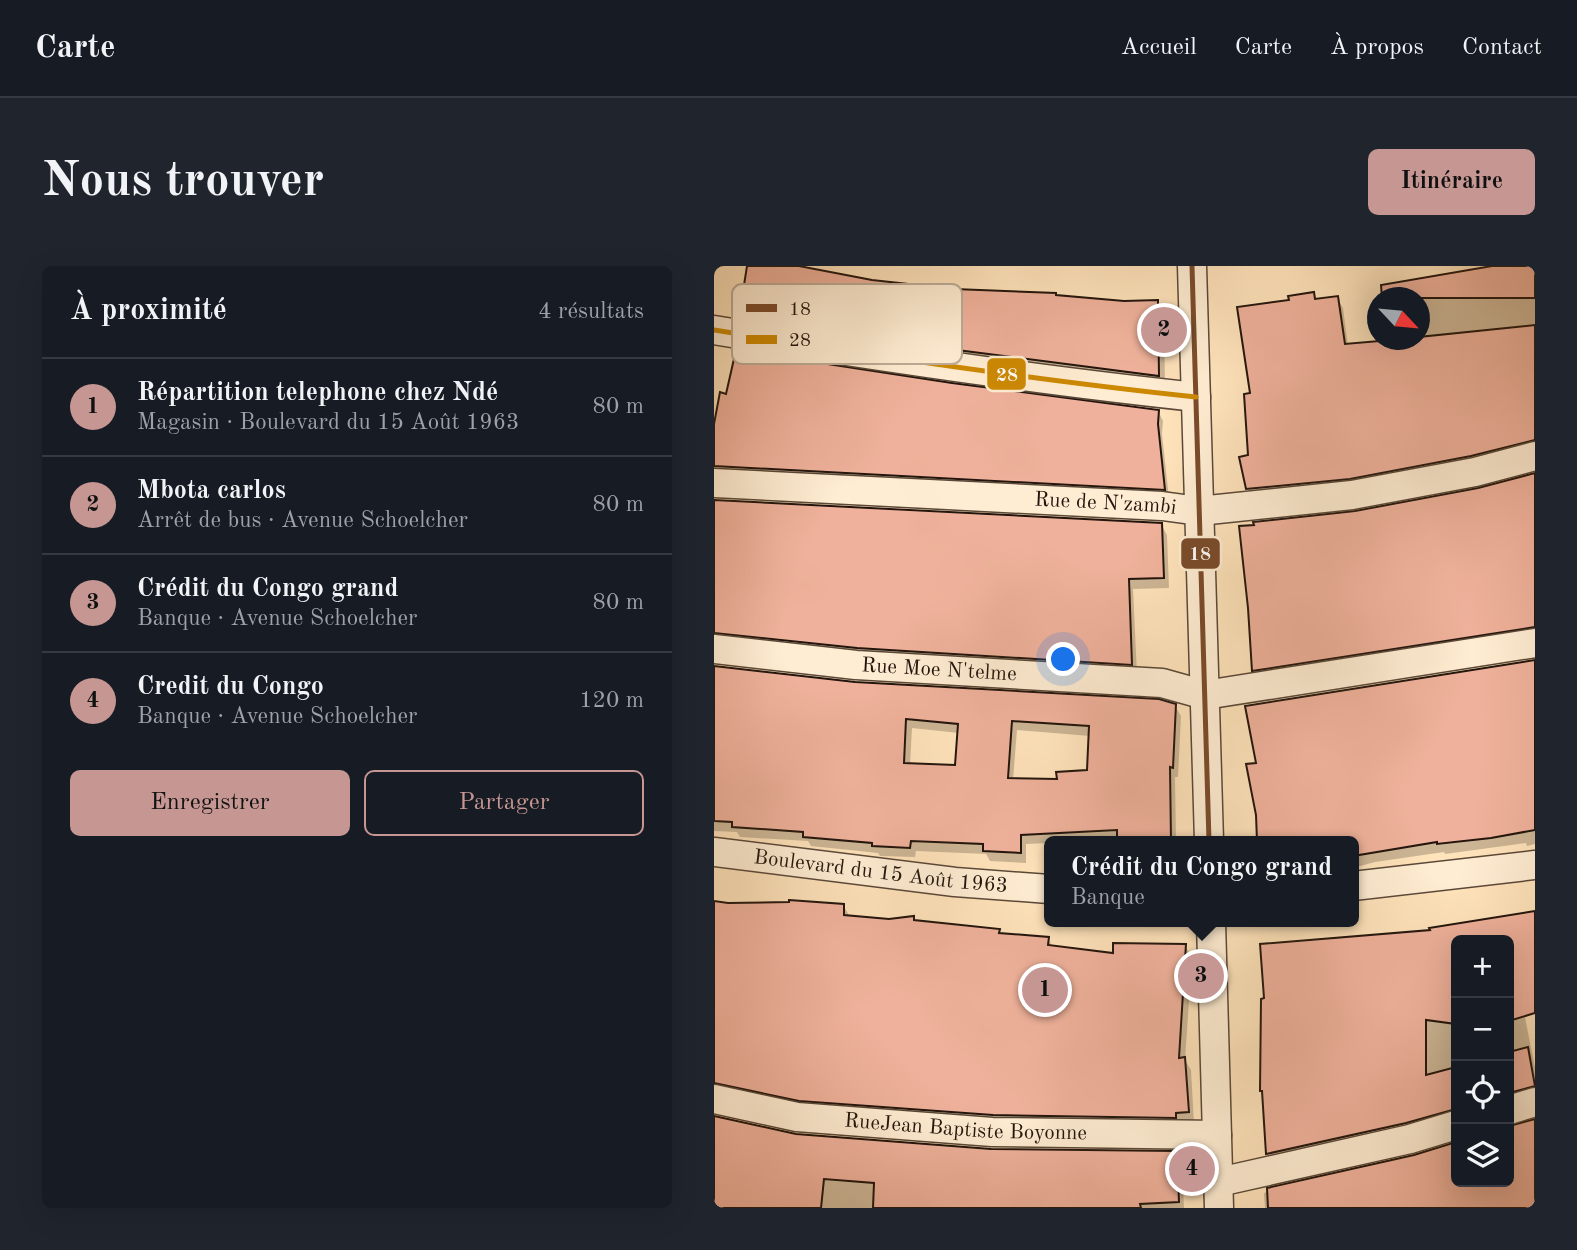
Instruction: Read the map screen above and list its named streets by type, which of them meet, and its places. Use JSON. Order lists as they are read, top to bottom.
{
  "streets": {
    "street": [
      "Rue de N'zambi",
      "Rue Moe N'telme",
      "Boulevard du 15 Août 1963",
      "RueJean Baptiste Boyonne"
    ]
  },
  "lines": ["transit line 18", "transit line 28"],
  "legend": ["18", "28"],
  "north": "bottom right",
  "page": {
    "header": "Carte",
    "nav": [
      "Accueil",
      "Carte",
      "À propos",
      "Contact"
    ],
    "buttons": [
      "Itinéraire",
      ["Enregistrer", "Partager"]
    ],
    "title": "Nous trouver",
    "heading": ["À proximité", "4 résultats"],
    "pins": [
      "2",
      "3",
      "1",
      "4"
    ],
    "list": [
      {
        "mark": "1",
        "name": "Répartition telephone chez Ndé",
        "note": "Magasin · Boulevard du 15 Août 1963",
        "value": "80 m"
      },
      {
        "mark": "2",
        "name": "Mbota carlos",
        "note": "Arrêt de bus · Avenue Schoelcher",
        "value": "80 m"
      },
      {
        "mark": "3",
        "name": "Crédit du Congo grand",
        "note": "Banque · Avenue Schoelcher",
        "value": "80 m"
      },
      {
        "mark": "4",
        "name": "Credit du Congo",
        "note": "Banque · Avenue Schoelcher",
        "value": "120 m"
      }
    ],
    "popup": ["Crédit du Congo grand", "Banque"],
    "map_buttons": ["+", "−"]
  }
}
